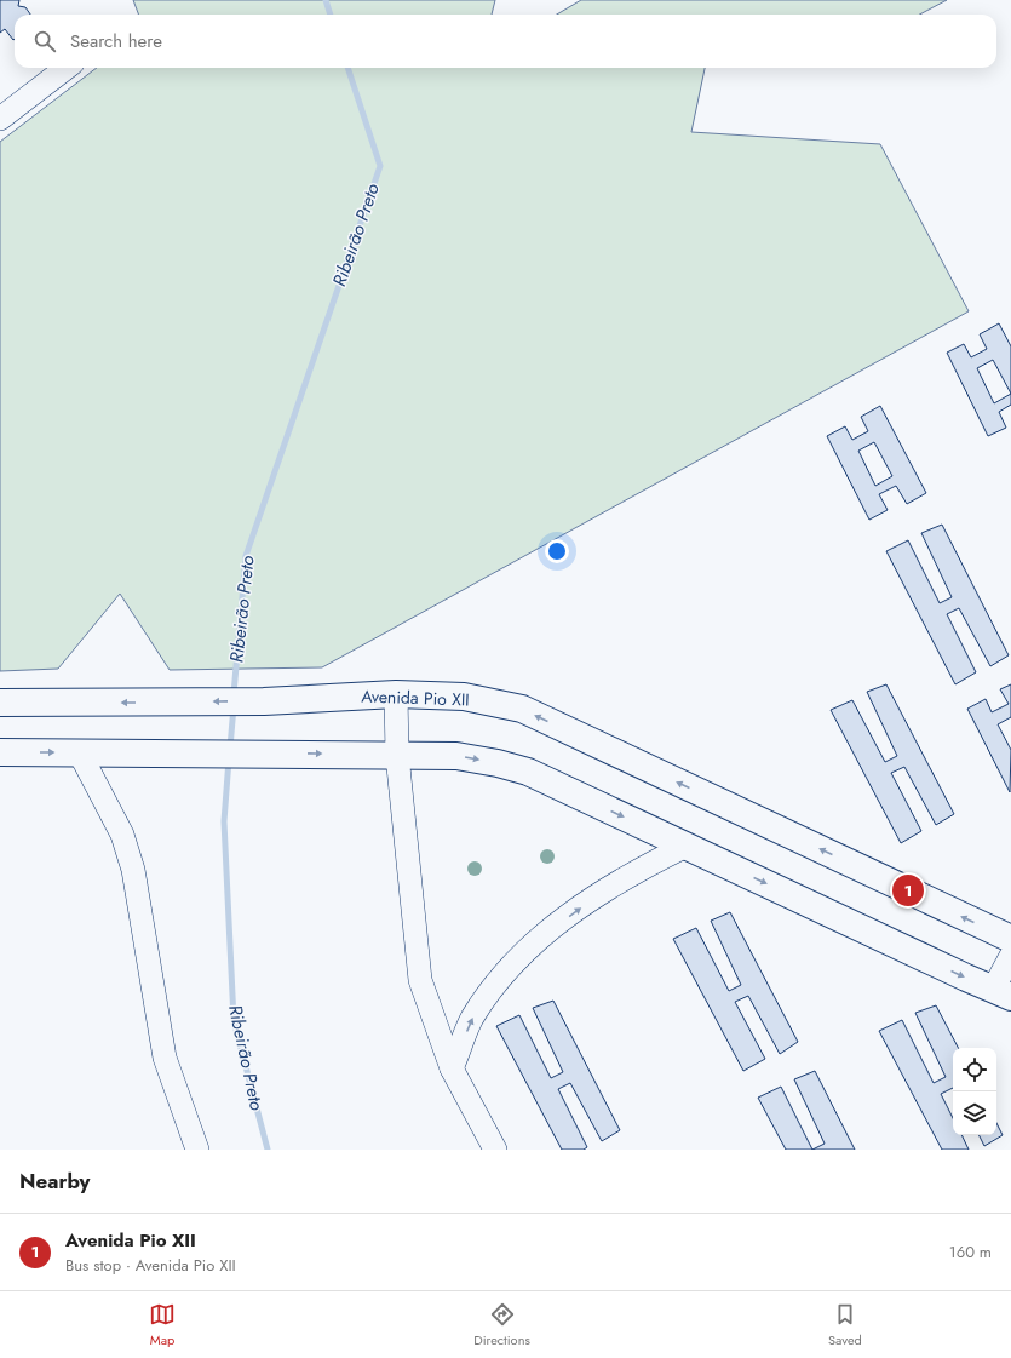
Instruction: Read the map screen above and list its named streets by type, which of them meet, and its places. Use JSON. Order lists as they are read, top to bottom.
{
  "streets": {
    "main road": ["Avenida Pio XII"]
  },
  "water": ["Ribeirão Preto"],
  "page": {
    "search": "Search here",
    "pins": "1",
    "heading": "Nearby",
    "list": [
      {
        "mark": "1",
        "name": "Avenida Pio XII",
        "note": "Bus stop · Avenida Pio XII",
        "value": "160 m"
      }
    ],
    "nav": ["Map", "Directions", "Saved"]
  }
}
